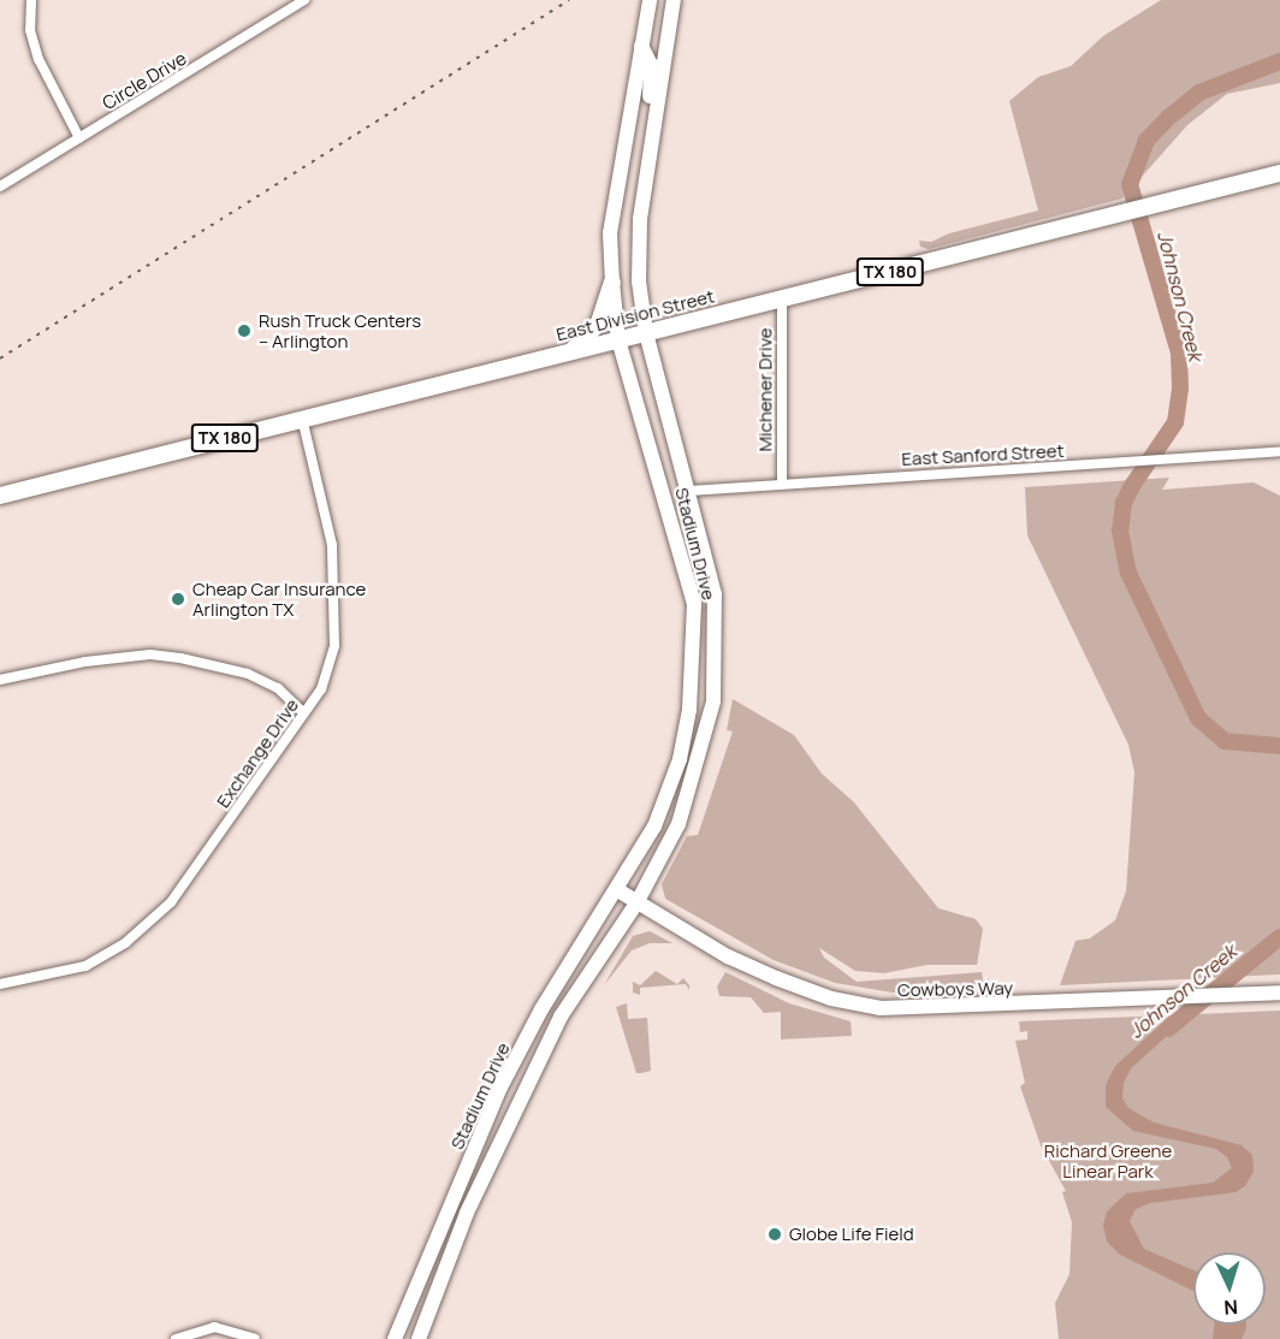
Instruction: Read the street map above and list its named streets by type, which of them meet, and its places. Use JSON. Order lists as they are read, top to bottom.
{
  "streets": {
    "main road": [
      "TX 180",
      "East Division Street",
      "Stadium Drive",
      "Cowboys Way"
    ],
    "street": [
      "Circle Drive",
      "Michener Drive",
      "East Sanford Street",
      "Exchange Drive"
    ]
  },
  "crossings": [
    ["East Division Street", "Michener Drive"],
    ["East Division Street", "Stadium Drive"],
    ["East Division Street", "Exchange Drive"],
    ["Michener Drive", "East Sanford Street"],
    ["East Sanford Street", "Stadium Drive"],
    ["Stadium Drive", "Cowboys Way"]
  ],
  "water": ["Johnson Creek"],
  "parks": ["Richard Greene Linear Park"],
  "places": ["Rush Truck Centers – Arlington", "Cheap Car Insurance Arlington TX", "Globe Life Field"],
  "north": "bottom"
}
